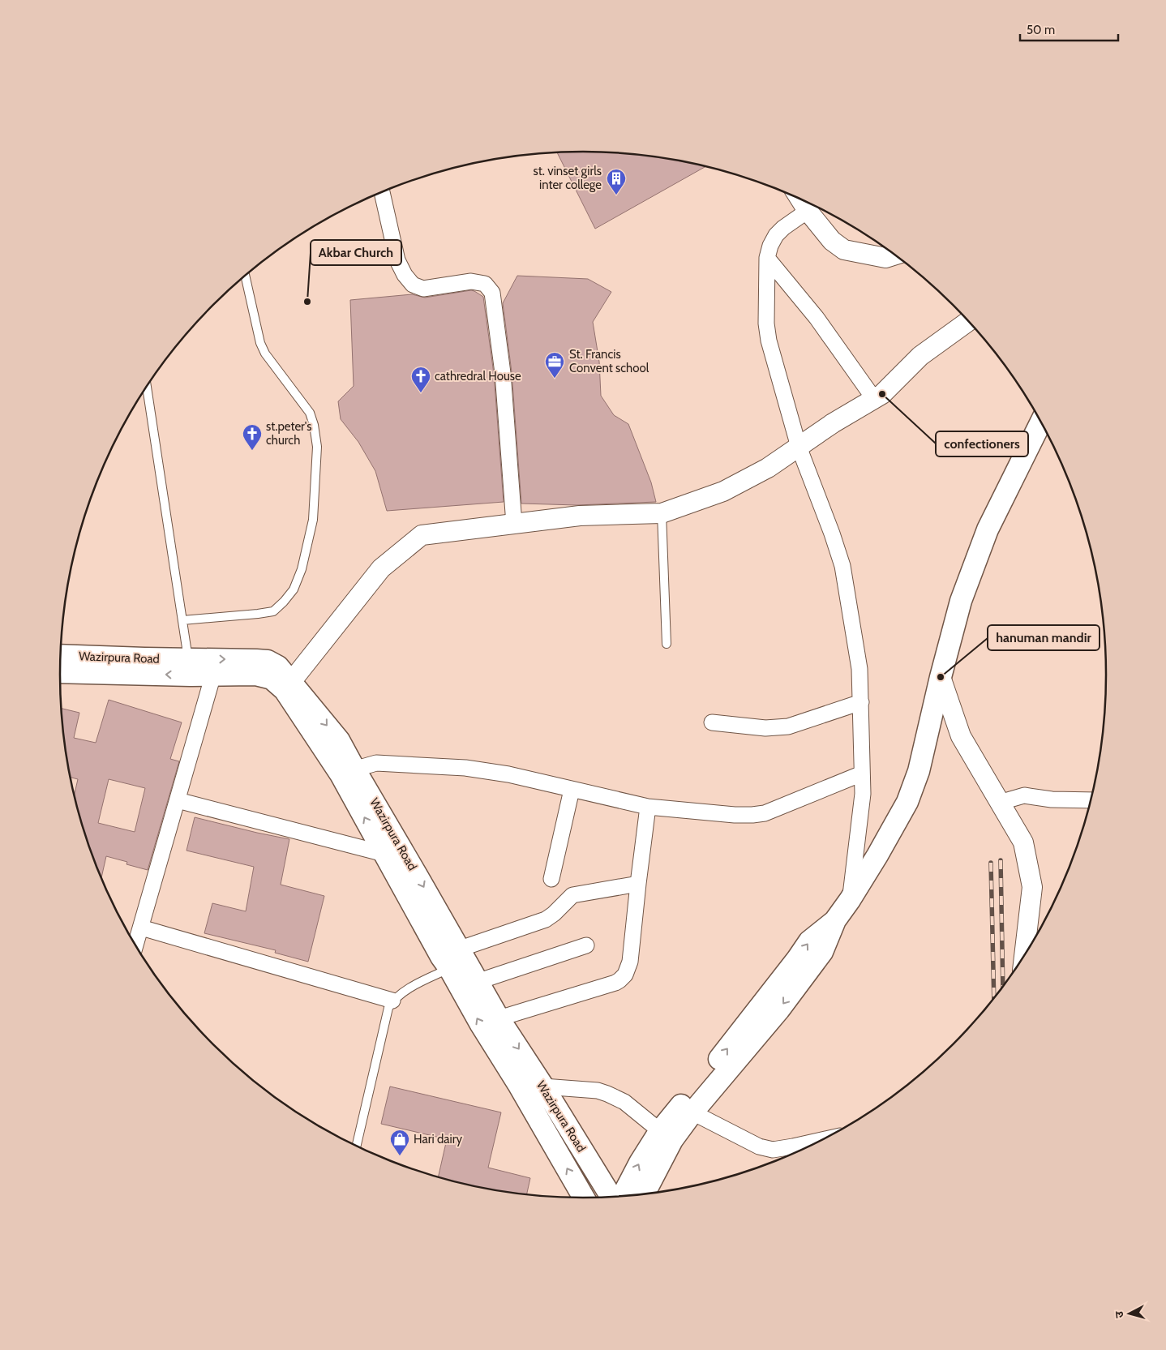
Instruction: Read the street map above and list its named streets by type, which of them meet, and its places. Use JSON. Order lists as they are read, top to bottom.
{
  "streets": {
    "main road": ["Wazirpura Road"]
  },
  "places": {
    "building": ["st. vinset girls inter college"],
    "other": ["Akbar Church", "confectioners", "hanuman mandir"],
    "office": ["St. Francis Convent school"],
    "church": ["cathredral House", "st.peter's church"],
    "shop": ["Hari dairy"]
  },
  "scale_bar": "50 m",
  "north": "left"
}
